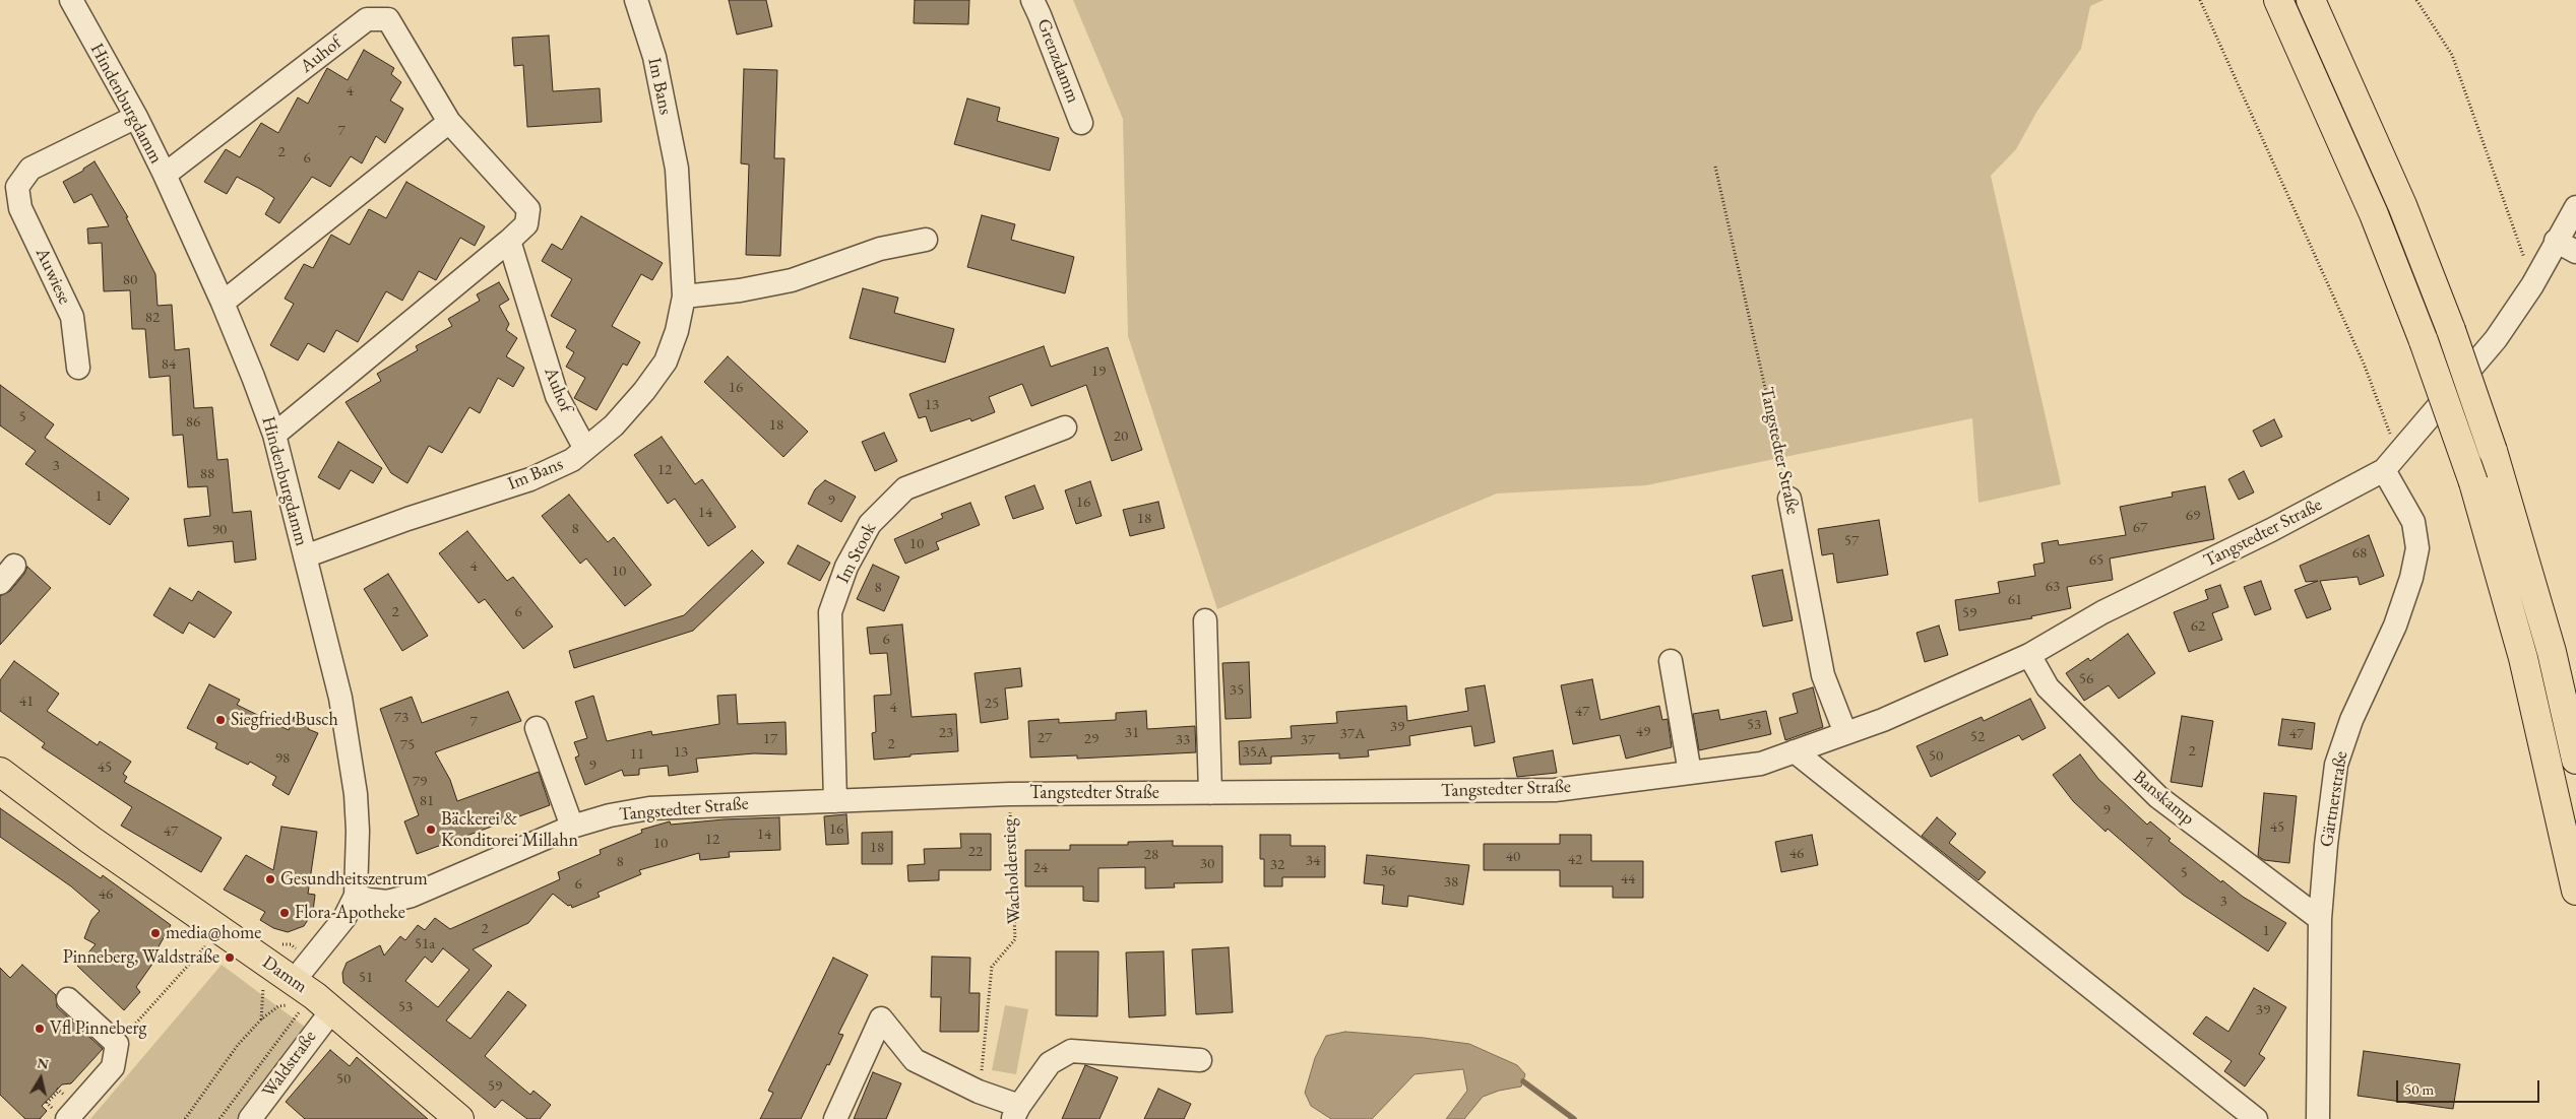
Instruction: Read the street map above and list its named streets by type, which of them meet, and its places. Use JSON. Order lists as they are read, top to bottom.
{
  "streets": {
    "main road": ["Damm"],
    "street": [
      "Auhof",
      "Grenzdamm",
      "Im Bans",
      "Hindenburgdamm",
      "Auwiese",
      "Tangstedter Straße",
      "Im Stook",
      "Banskamp",
      "Gärtnerstraße",
      "Waldstraße"
    ],
    "path": ["Wacholderstieg"]
  },
  "crossings": [
    ["Auhof", "Im Bans"],
    ["Auhof", "Hindenburgdamm"],
    ["Im Bans", "Hindenburgdamm"],
    ["Hindenburgdamm", "Auwiese"],
    ["Hindenburgdamm", "Tangstedter Straße"],
    ["Hindenburgdamm", "Damm"],
    ["Tangstedter Straße", "Im Stook"],
    ["Tangstedter Straße", "Banskamp"],
    ["Tangstedter Straße", "Gärtnerstraße"],
    ["Tangstedter Straße", "Wacholderstieg"],
    ["Banskamp", "Gärtnerstraße"],
    ["Damm", "Waldstraße"]
  ],
  "places": [
    "Siegfried Busch",
    "Bäckerei & Konditorei Millahn",
    "Gesundheitszentrum",
    "Flora-Apotheke",
    "media@home",
    "Pinneberg, Waldstraße",
    "Vfl Pinneberg"
  ],
  "house_numbers": [
    "4",
    "7",
    "2",
    "6",
    "80",
    "82",
    "84",
    "19",
    "16",
    "13",
    "5",
    "86",
    "18",
    "20",
    "3",
    "12",
    "88",
    "1",
    "9",
    "16",
    "14",
    "69",
    "18",
    "67",
    "8",
    "90",
    "57",
    "10",
    "68",
    "65",
    "4",
    "10",
    "63",
    "8",
    "61",
    "2",
    "6",
    "59",
    "62",
    "6",
    "56",
    "35",
    "41",
    "25",
    "4",
    "47",
    "73",
    "7",
    "53",
    "39",
    "49",
    "23",
    "31",
    "37A",
    "47",
    "52",
    "27",
    "17",
    "29",
    "33",
    "37",
    "2",
    "75",
    "2",
    "13",
    "35A",
    "11",
    "50",
    "98",
    "9",
    "45",
    "79",
    "81",
    "9",
    "45",
    "16",
    "47",
    "14",
    "12",
    "7",
    "10",
    "18",
    "22",
    "46",
    "28",
    "40",
    "42",
    "34",
    "8",
    "30",
    "32",
    "24",
    "36",
    "5",
    "44",
    "38",
    "6",
    "46",
    "3",
    "2",
    "1",
    "51a",
    "51",
    "53",
    "39",
    "50",
    "59"
  ],
  "scale_bar": "50 m",
  "north": "top"
}
